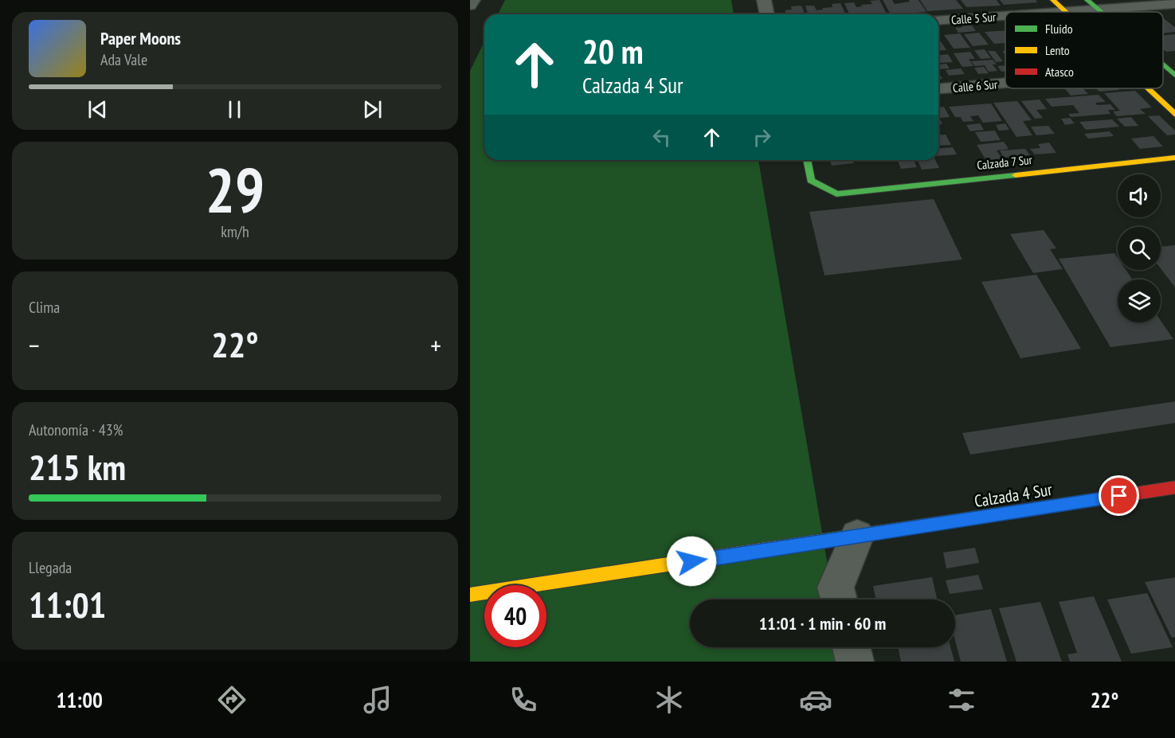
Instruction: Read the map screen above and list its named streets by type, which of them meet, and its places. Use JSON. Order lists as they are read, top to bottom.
{
  "streets": {
    "street": [
      "Calle 5 Sur",
      "Calle 6 Sur",
      "Calzada 7 Sur",
      "Calzada 4 Sur"
    ]
  },
  "legend": ["Fluido", "Lento", "Atasco"],
  "page": {
    "turn": ["20 m", "Calzada 4 Sur"],
    "song": ["Paper Moons", "Ada Vale"],
    "tile": [
      ["29", "km/h"],
      "Clima",
      ["Autonomía · 43%", "215 km"],
      ["Llegada", "11:01"]
    ],
    "heat": ["−", "22°", "+"],
    "limit": "40",
    "trip": "11:01 · 1 min · 60 m",
    "tabs": ["11:00", "22°"]
  }
}
